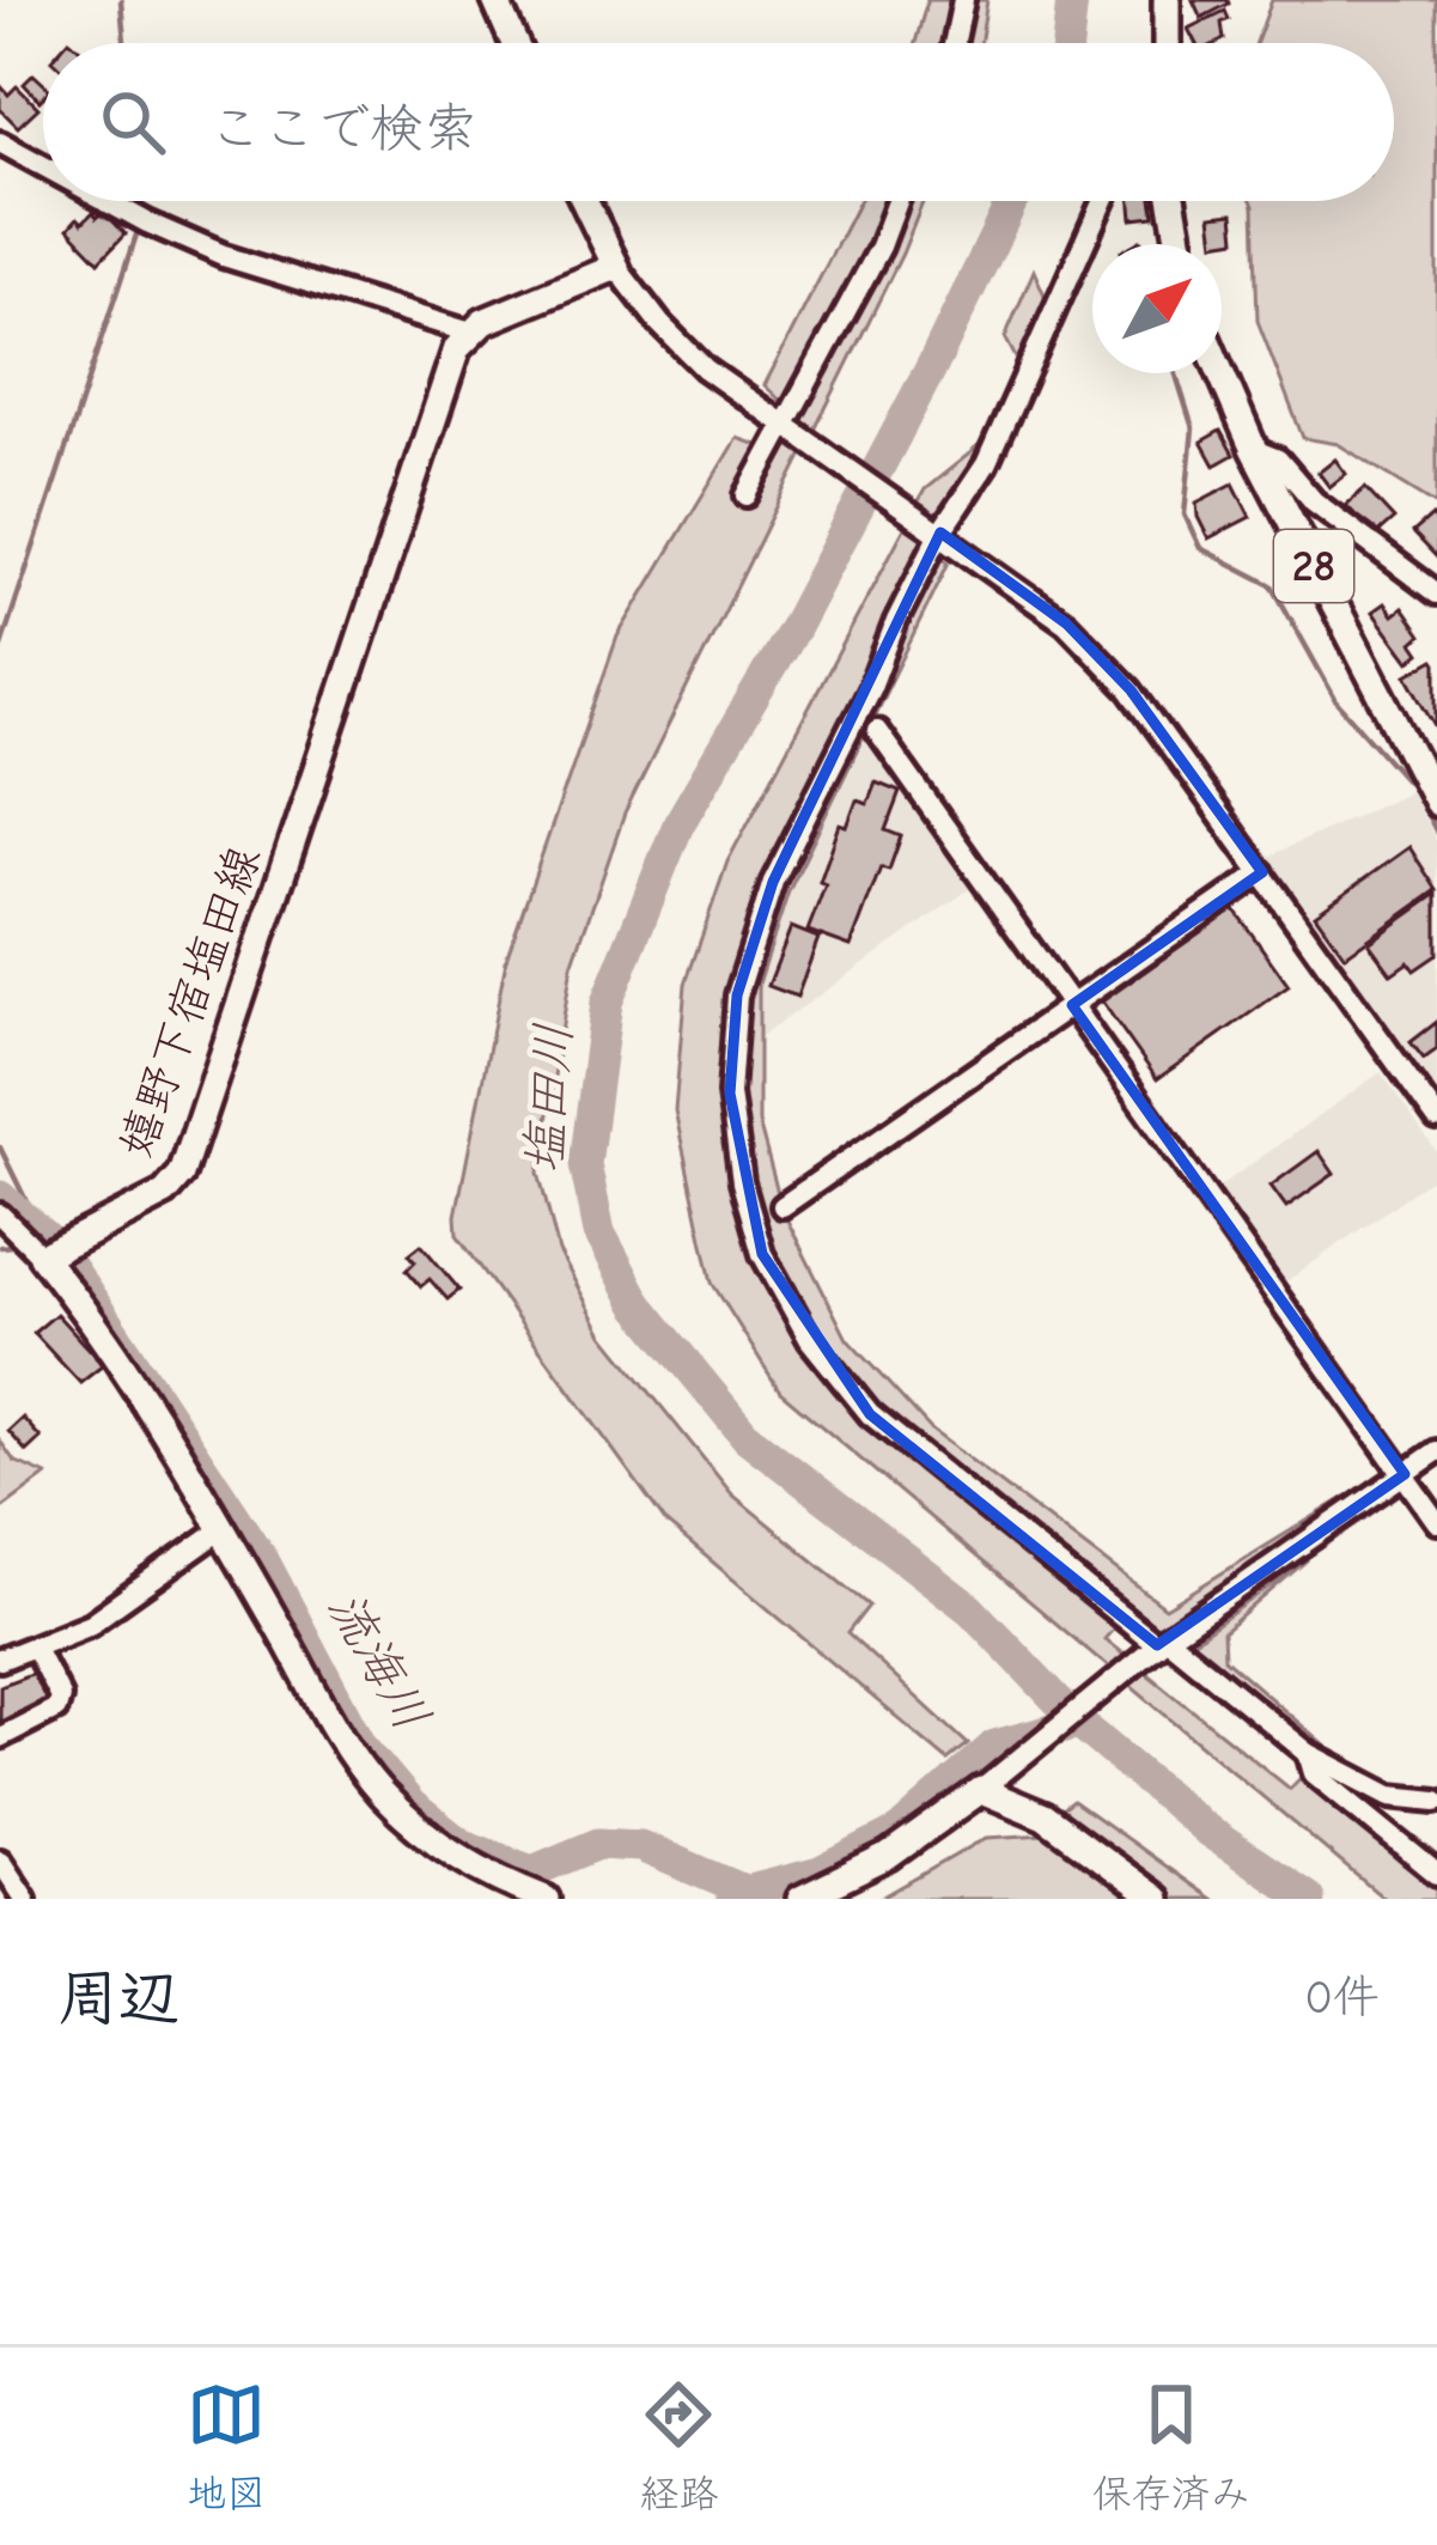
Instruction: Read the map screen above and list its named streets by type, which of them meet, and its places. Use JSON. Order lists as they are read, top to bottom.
{
  "streets": {
    "main road": ["28", "嬉野下宿塩田線"]
  },
  "water": ["塩田川", "流海川"],
  "north": "top right",
  "page": {
    "search": "ここで検索",
    "heading": ["周辺", "0件"],
    "nav": ["地図", "経路", "保存済み"]
  }
}
